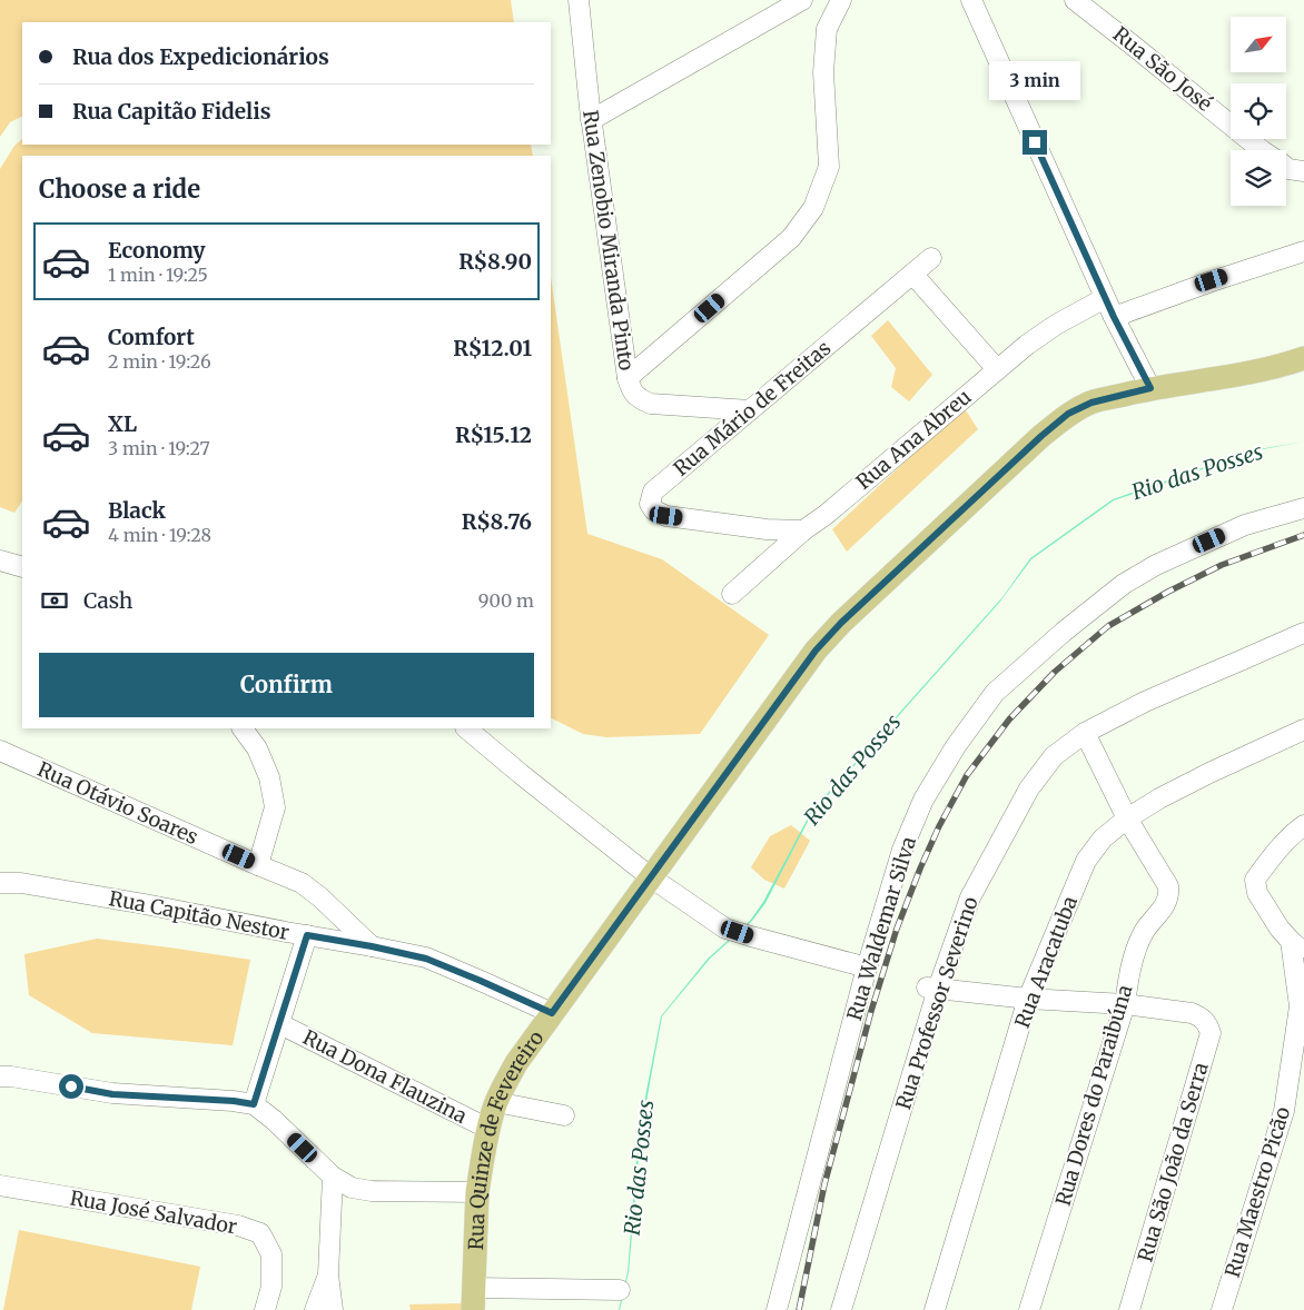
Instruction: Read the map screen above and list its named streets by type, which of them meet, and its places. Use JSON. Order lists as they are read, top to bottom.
{
  "streets": {
    "main road": ["Rua Quinze de Fevereiro"],
    "street": [
      "Rua São José",
      "Rua Zenobio Miranda Pinto",
      "Rua Mário de Freitas",
      "Rua Ana Abreu",
      "Rua Otávio Soares",
      "Rua Capitão Nestor",
      "Rua Waldemar Silva",
      "Rua Aracatuba",
      "Rua Professor Severino",
      "Rua Dona Flauzina",
      "Rua Dores do Paraibúna",
      "Rua São João da Serra",
      "Rua Maestro Picão",
      "Rua José Salvador"
    ]
  },
  "crossings": [
    ["Rua Zenobio Miranda Pinto", "Rua Mário de Freitas"],
    ["Rua Mário de Freitas", "Rua Ana Abreu"],
    ["Rua Otávio Soares", "Rua Capitão Nestor"],
    ["Rua Capitão Nestor", "Rua Quinze de Fevereiro"],
    ["Rua Aracatuba", "Rua Dores do Paraibúna"],
    ["Rua Dona Flauzina", "Rua Quinze de Fevereiro"],
    ["Rua Dores do Paraibúna", "Rua São João da Serra"]
  ],
  "water": ["Rio das Posses"],
  "north": "top right",
  "page": {
    "banner": ["Rua dos Expedicionários", "Rua Capitão Fidelis"],
    "bubble": "3 min",
    "heading": "Choose a ride",
    "list": [
      {
        "name": "Economy",
        "note": "1 min · 19:25",
        "value": "R$8.90"
      },
      {
        "name": "Comfort",
        "note": "2 min · 19:26",
        "value": "R$12.01"
      },
      {
        "name": "XL",
        "note": "3 min · 19:27",
        "value": "R$15.12"
      },
      {
        "name": "Black",
        "note": "4 min · 19:28",
        "value": "R$8.76"
      }
    ],
    "pay": ["Cash", "900 m"],
    "buttons": "Confirm"
  }
}
